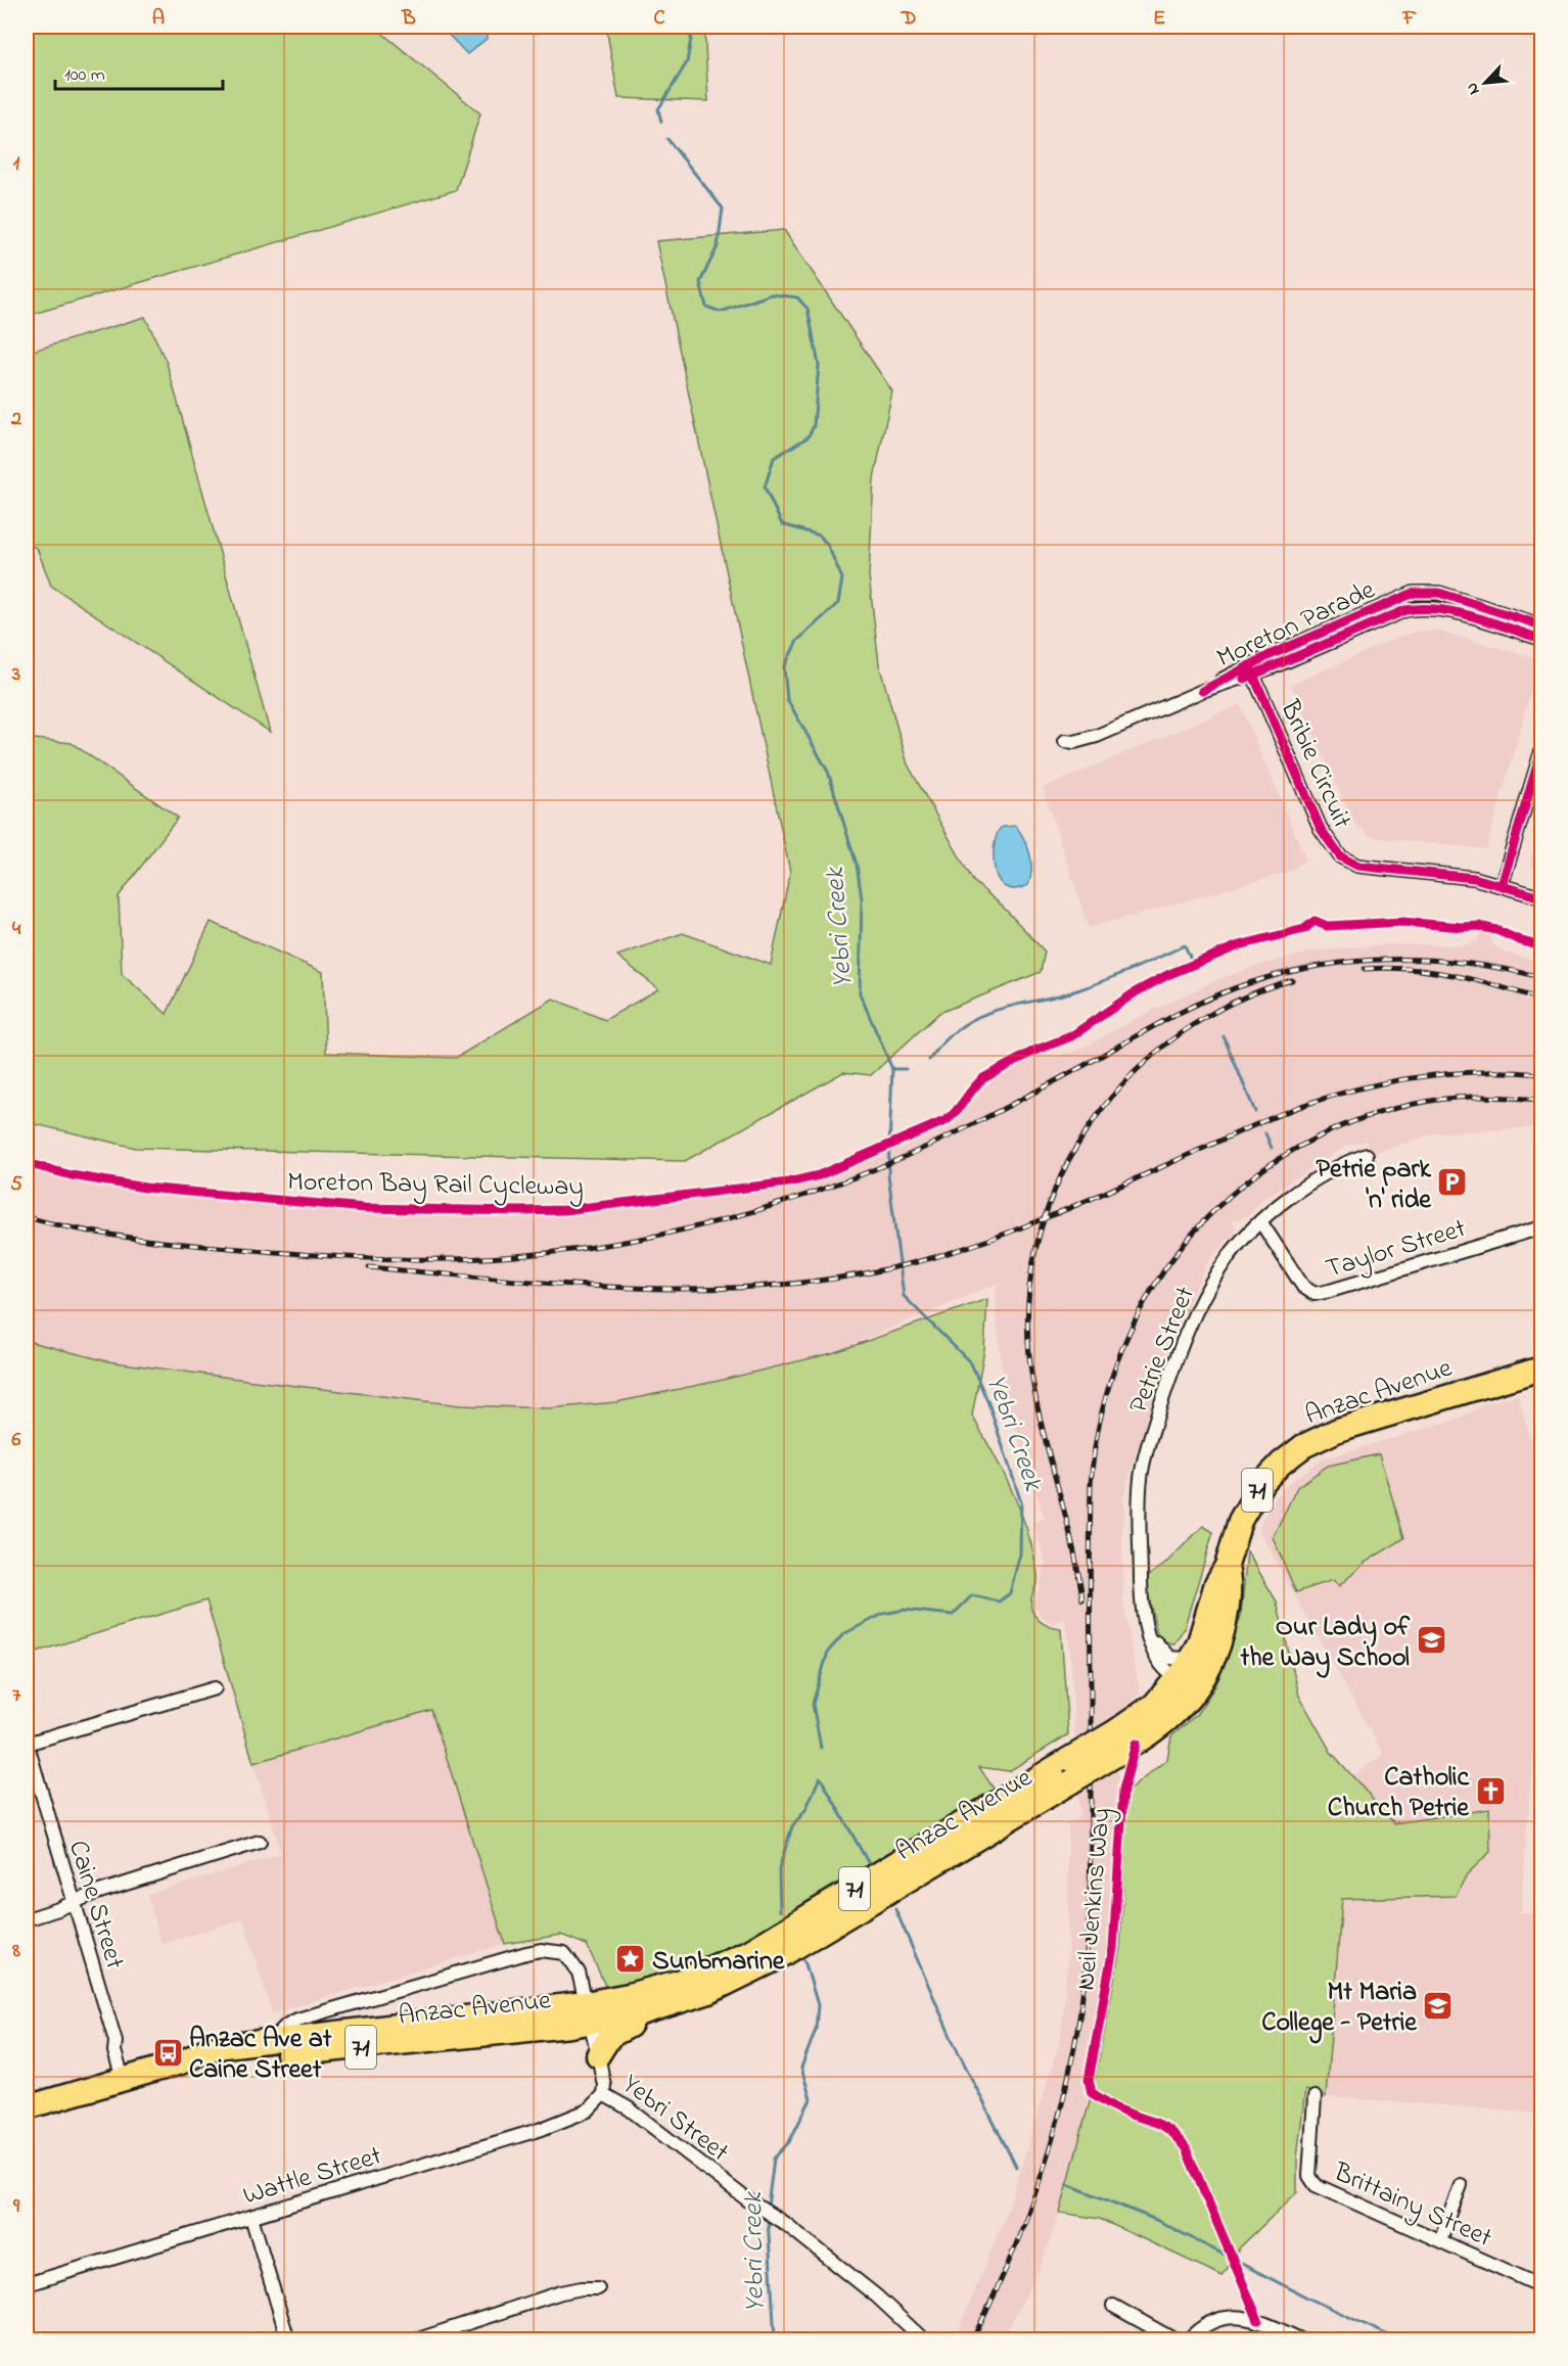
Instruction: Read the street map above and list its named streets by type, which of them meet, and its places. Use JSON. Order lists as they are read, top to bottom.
{
  "streets": {
    "highway": ["Anzac Avenue", "71"],
    "street": [
      "Moreton Parade",
      "Bribie Circuit",
      "Taylor Street",
      "Petrie Street",
      "Caine Street",
      "Yebri Street",
      "Wattle Street",
      "Brittainy Street"
    ],
    "cycle path": ["Moreton Bay Rail Cycleway", "Neil Jenkins Way"]
  },
  "crossings": [
    ["Moreton Parade", "Bribie Circuit"],
    ["Taylor Street", "Petrie Street"],
    ["Petrie Street", "Anzac Avenue"],
    ["Anzac Avenue", "Caine Street"],
    ["Anzac Avenue", "Yebri Street"],
    ["Yebri Street", "Wattle Street"]
  ],
  "water": ["Yebri Creek"],
  "places": {
    "parking": ["Petrie park 'n' ride"],
    "school or university": ["Our Lady of the Way School", "Mt Maria College - Petrie"],
    "church": ["Catholic Church Petrie"],
    "place": ["Sunbmarine"],
    "bus stop": ["Anzac Ave at Caine Street"]
  },
  "scale_bar": "100 m",
  "north": "bottom left",
  "grid": {
    "columns": [
      "A",
      "B",
      "C",
      "D",
      "E",
      "F"
    ],
    "rows": [
      "1",
      "2",
      "3",
      "4",
      "5",
      "6",
      "7",
      "8",
      "9"
    ]
  }
}
